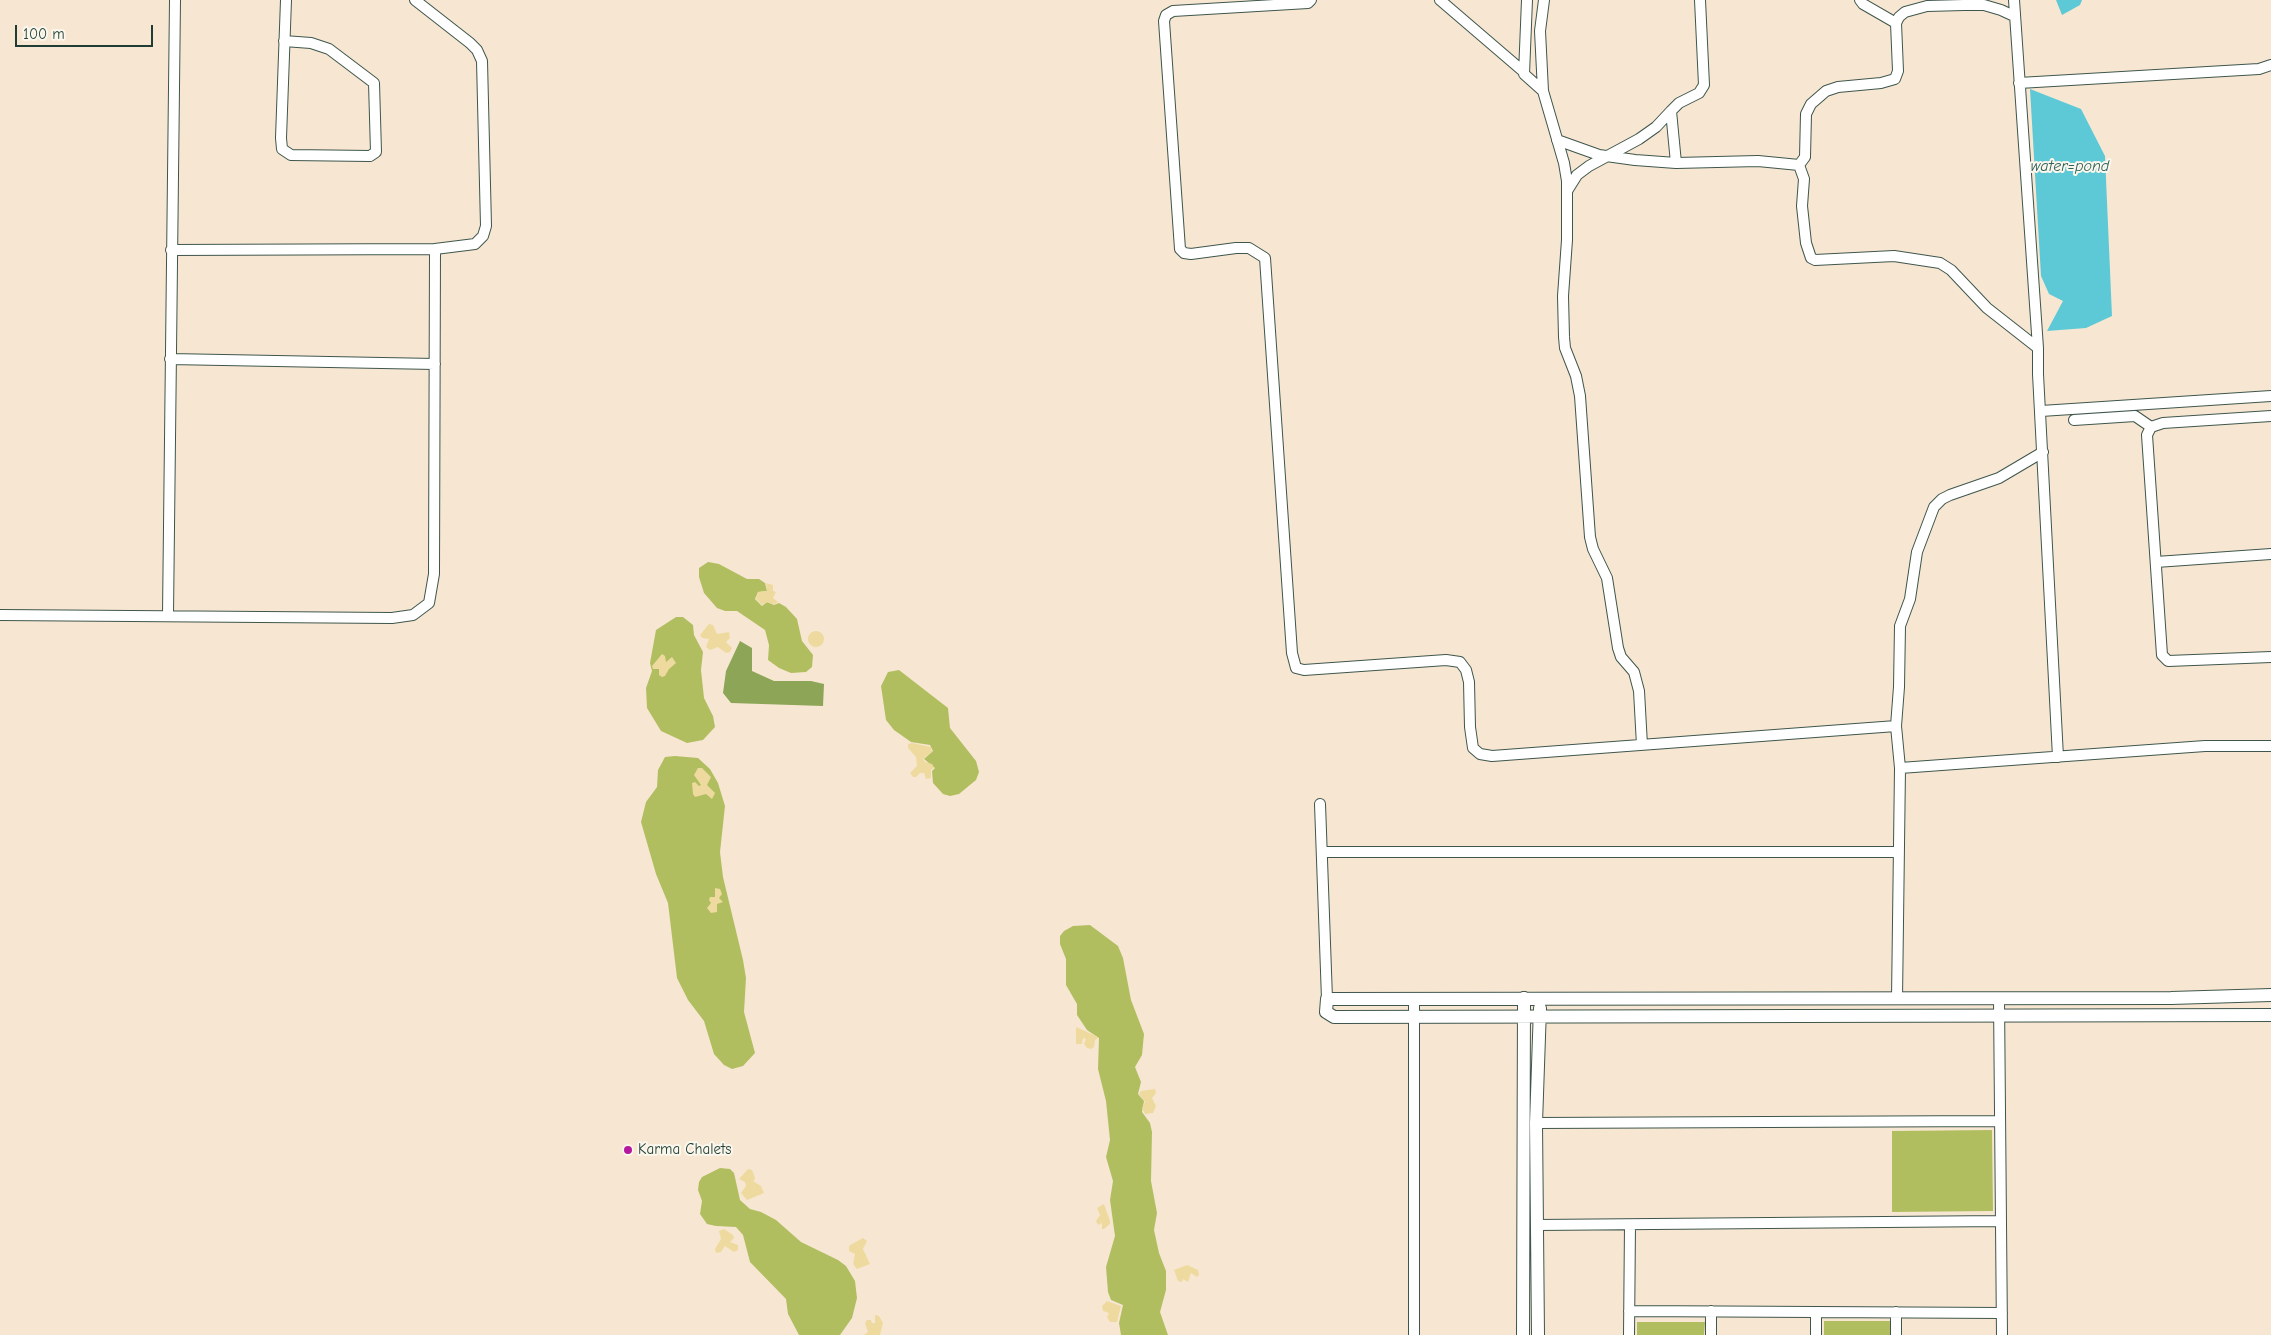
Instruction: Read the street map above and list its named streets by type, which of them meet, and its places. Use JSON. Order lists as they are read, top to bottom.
{
  "water": ["water=pond"],
  "places": ["Karma Chalets"],
  "scale_bar": "100 m"
}
